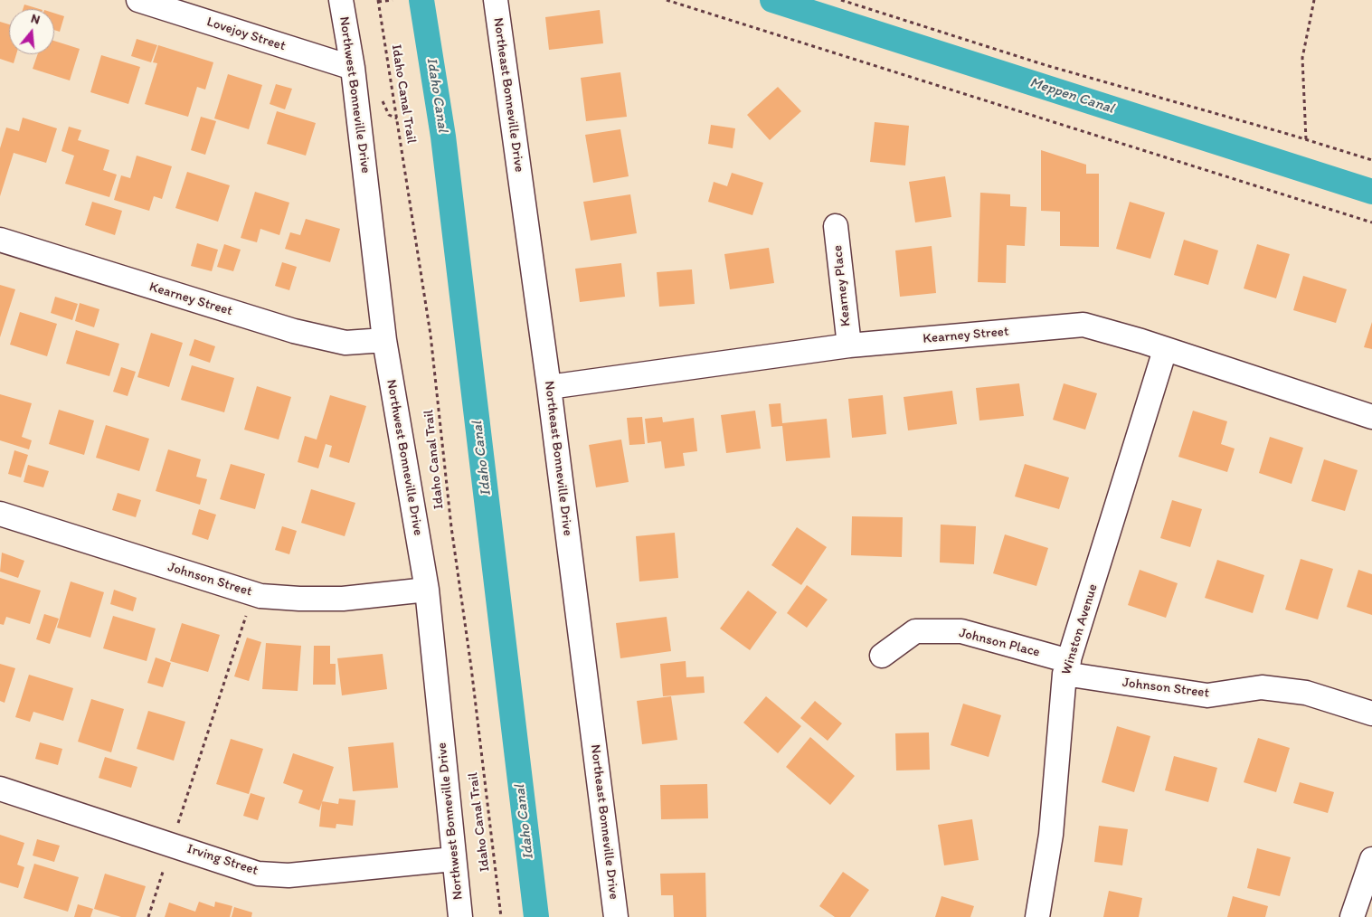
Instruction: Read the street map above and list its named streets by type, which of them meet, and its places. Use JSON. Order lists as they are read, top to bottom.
{
  "streets": {
    "street": [
      "Lovejoy Street",
      "Northwest Bonneville Drive",
      "Northeast Bonneville Drive",
      "Kearney Place",
      "Kearney Street",
      "Johnson Street",
      "Winston Avenue",
      "Johnson Place",
      "Irving Street"
    ],
    "path": ["Idaho Canal Trail"]
  },
  "crossings": [
    ["Lovejoy Street", "Northwest Bonneville Drive"],
    ["Northwest Bonneville Drive", "Kearney Street"],
    ["Northwest Bonneville Drive", "Johnson Street"],
    ["Northwest Bonneville Drive", "Irving Street"],
    ["Northeast Bonneville Drive", "Kearney Street"],
    ["Kearney Place", "Kearney Street"],
    ["Kearney Street", "Winston Avenue"],
    ["Johnson Street", "Winston Avenue"],
    ["Johnson Street", "Johnson Place"],
    ["Winston Avenue", "Johnson Place"]
  ],
  "water": ["Idaho Canal", "Meppen Canal"],
  "north": "top"
}
